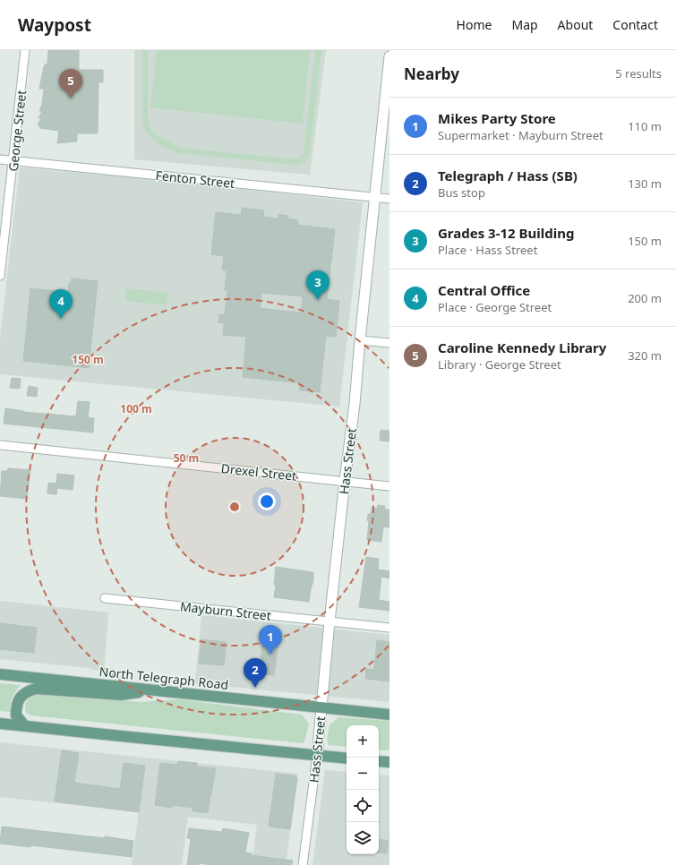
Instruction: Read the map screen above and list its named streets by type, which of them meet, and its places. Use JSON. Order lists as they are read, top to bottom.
{
  "streets": {
    "main road": ["North Telegraph Road"],
    "street": [
      "George Street",
      "Fenton Street",
      "Hass Street",
      "Drexel Street",
      "Mayburn Street"
    ]
  },
  "crossings": [
    ["George Street", "Fenton Street"],
    ["Fenton Street", "Hass Street"],
    ["Hass Street", "Drexel Street"],
    ["Hass Street", "Mayburn Street"],
    ["Hass Street", "North Telegraph Road"]
  ],
  "page": {
    "header": "Waypost",
    "nav": [
      "Home",
      "Map",
      "About",
      "Contact"
    ],
    "heading": ["Nearby", "5 results"],
    "pins": [
      "5",
      "3",
      "4",
      "1",
      "2"
    ],
    "list": [
      {
        "mark": "1",
        "name": "Mikes Party Store",
        "note": "Supermarket · Mayburn Street",
        "value": "110 m"
      },
      {
        "mark": "2",
        "name": "Telegraph / Hass (SB)",
        "note": "Bus stop",
        "value": "130 m"
      },
      {
        "mark": "3",
        "name": "Grades 3-12 Building",
        "note": "Place · Hass Street",
        "value": "150 m"
      },
      {
        "mark": "4",
        "name": "Central Office",
        "note": "Place · George Street",
        "value": "200 m"
      },
      {
        "mark": "5",
        "name": "Caroline Kennedy Library",
        "note": "Library · George Street",
        "value": "320 m"
      }
    ],
    "map_buttons": ["+", "−"]
  },
  "rings": ["150 m", "100 m", "50 m"]
}
